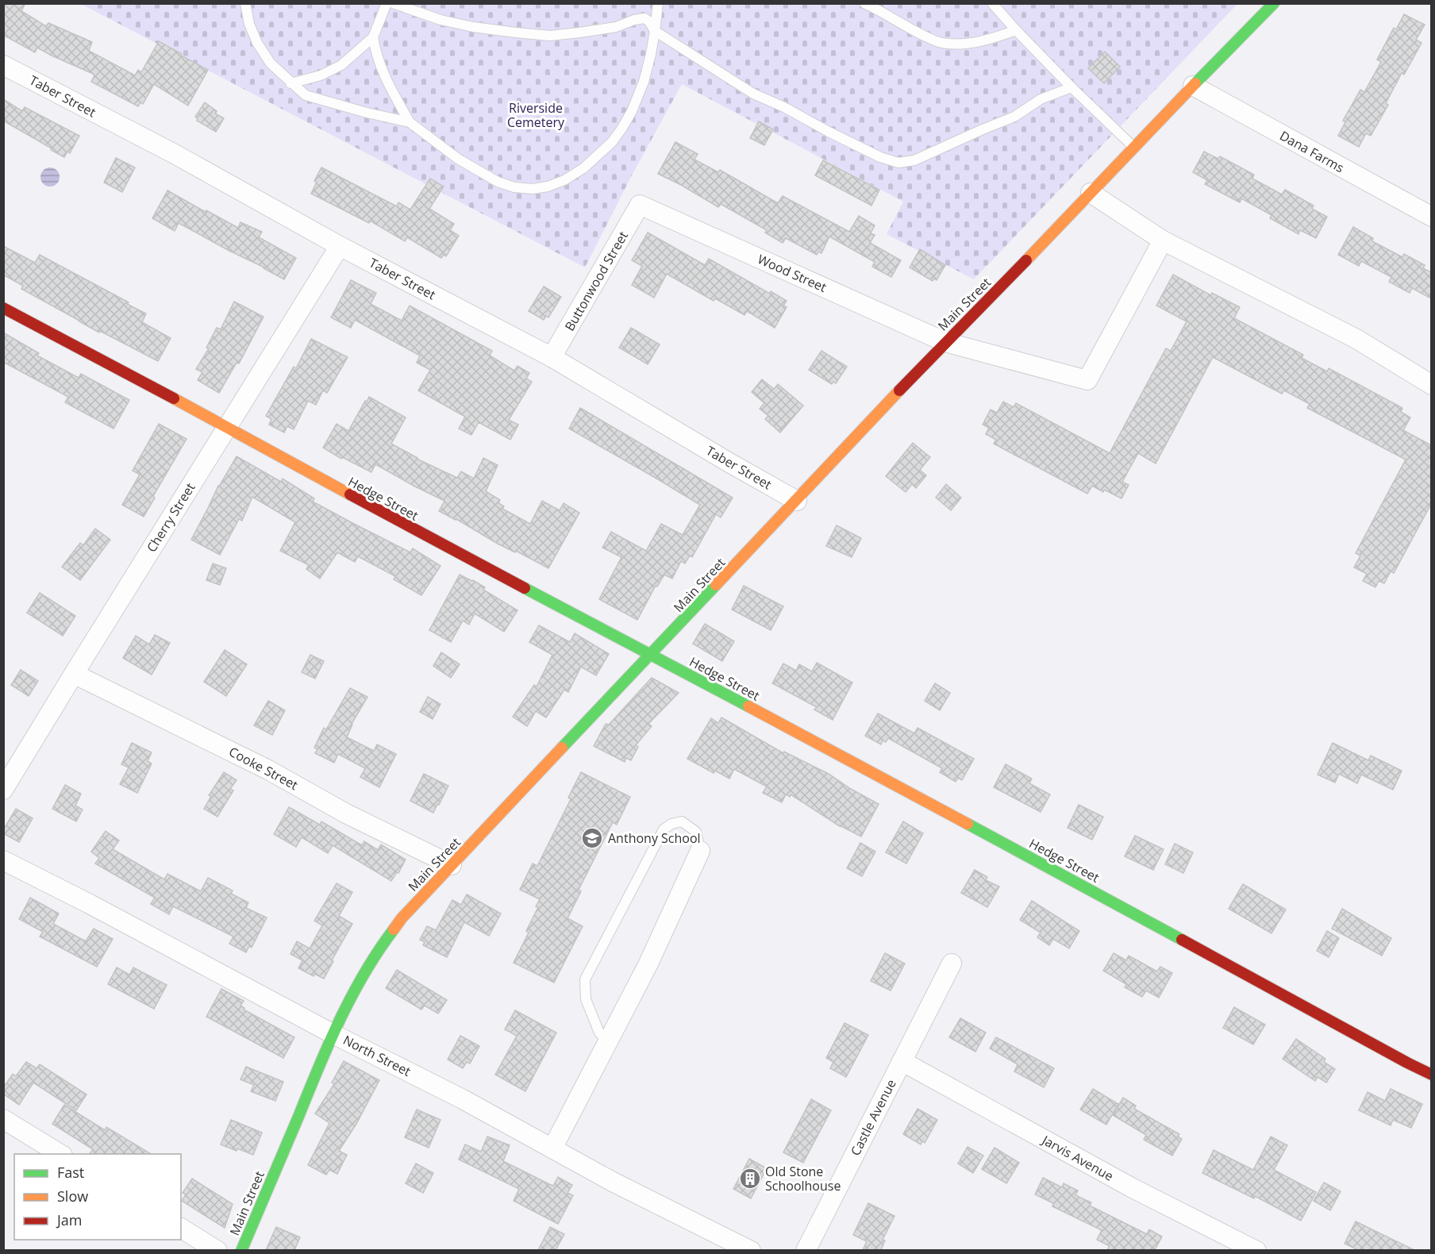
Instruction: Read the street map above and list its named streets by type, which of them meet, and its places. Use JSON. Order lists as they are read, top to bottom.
{
  "streets": {
    "main road": ["Main Street", "Hedge Street"],
    "street": [
      "Taber Street",
      "Dana Farms",
      "Wood Street",
      "Buttonwood Street",
      "Cherry Street",
      "Cooke Street",
      "North Street",
      "Castle Avenue",
      "Jarvis Avenue"
    ]
  },
  "crossings": [
    ["Taber Street", "Buttonwood Street"],
    ["Taber Street", "Main Street"],
    ["Taber Street", "Cherry Street"],
    ["Dana Farms", "Main Street"],
    ["Wood Street", "Buttonwood Street"],
    ["Wood Street", "Main Street"],
    ["Main Street", "Hedge Street"],
    ["Main Street", "Cooke Street"],
    ["Main Street", "North Street"],
    ["Hedge Street", "Cherry Street"],
    ["Cherry Street", "Cooke Street"],
    ["Castle Avenue", "Jarvis Avenue"]
  ],
  "parks": ["Riverside Cemetery"],
  "places": {
    "school or university": ["Anthony School"],
    "building": ["Old Stone Schoolhouse"]
  },
  "legend": ["Fast", "Slow", "Jam"]
}
